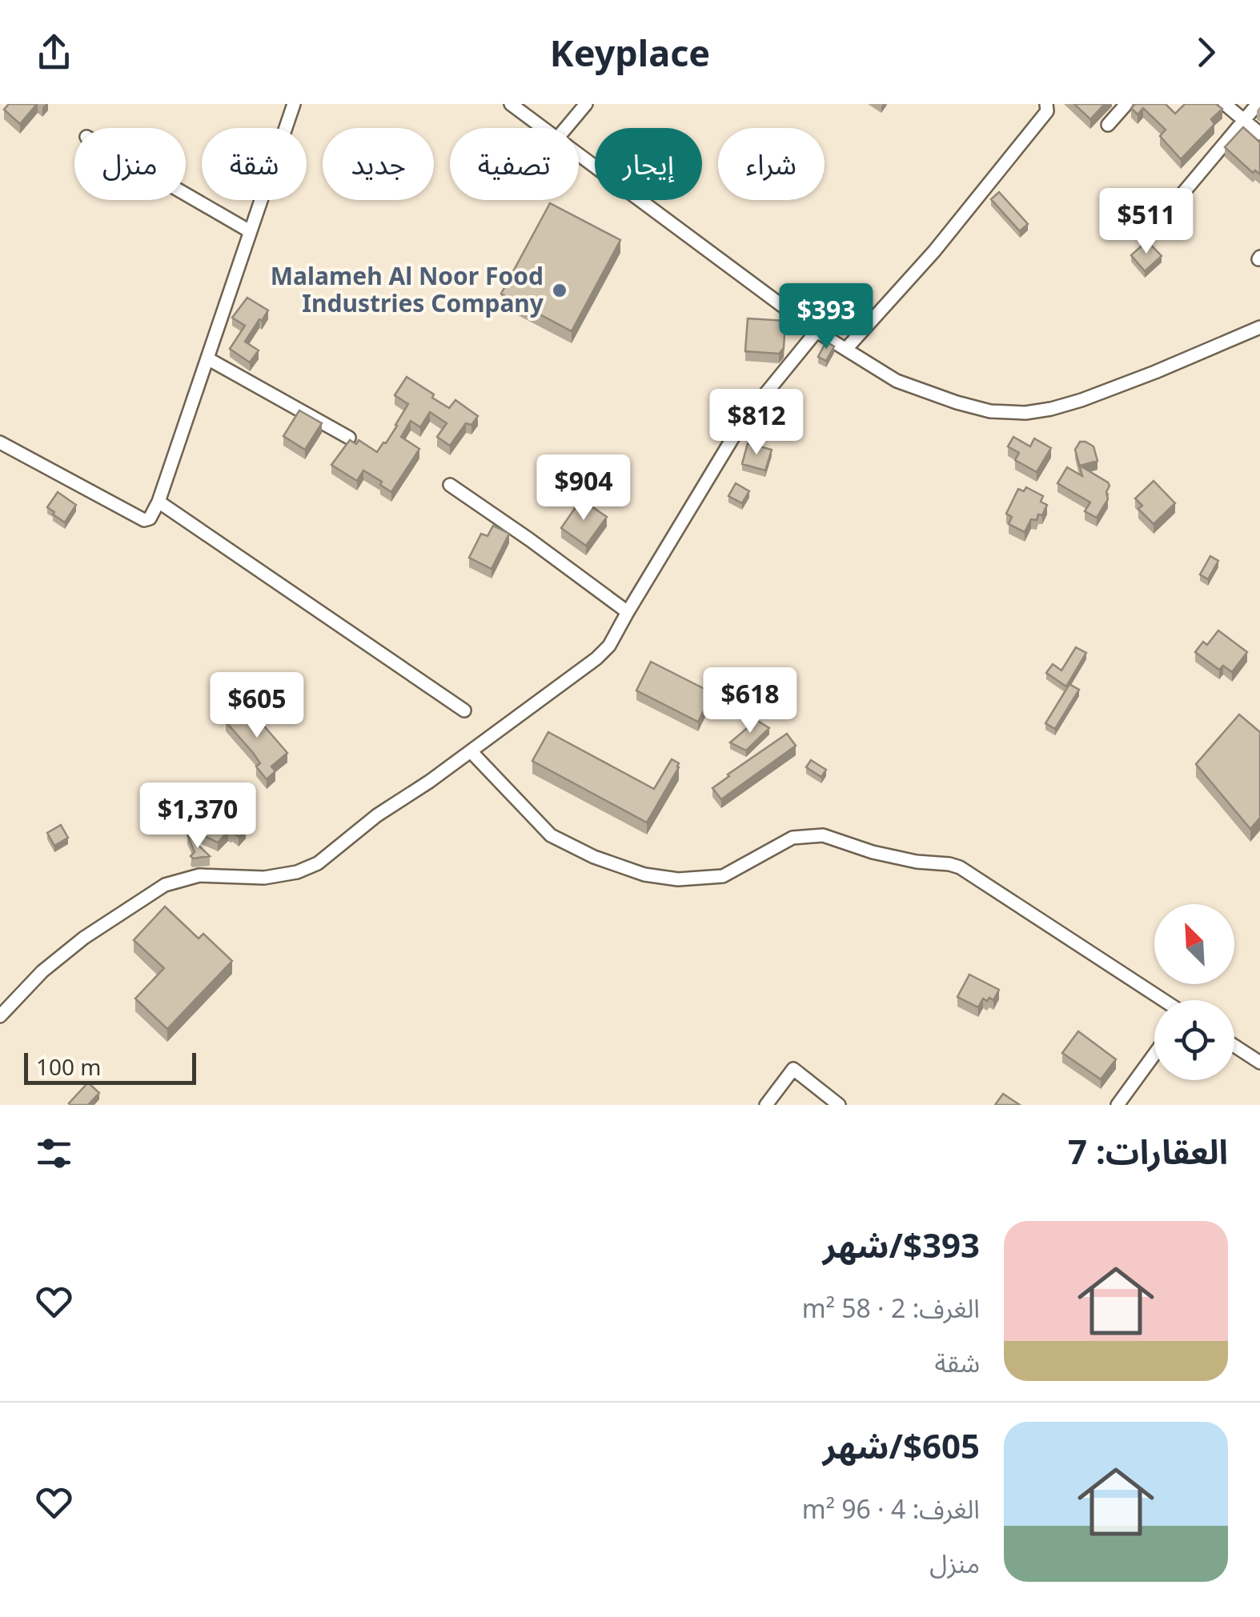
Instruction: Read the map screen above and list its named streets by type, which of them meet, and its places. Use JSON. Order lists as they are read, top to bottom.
{
  "places": ["Malameh Al Noor Food Industries Company"],
  "scale_bar": "100 m",
  "north": "top left",
  "page": {
    "header": "Keyplace",
    "chip": [
      "شراء",
      "إيجار",
      "تصفية",
      "جديد",
      "شقة",
      "منزل"
    ],
    "price": [
      "$511",
      "$393",
      "$812",
      "$904",
      "$618",
      "$605",
      "$1,370"
    ],
    "scale": "100 m",
    "heading": "العقارات: 7",
    "list": [
      {
        "name": "$393/شهر",
        "note": "الغرف: 2 · 58 m² · شقة"
      },
      {
        "name": "$605/شهر",
        "note": "الغرف: 4 · 96 m² · منزل"
      }
    ]
  }
}
